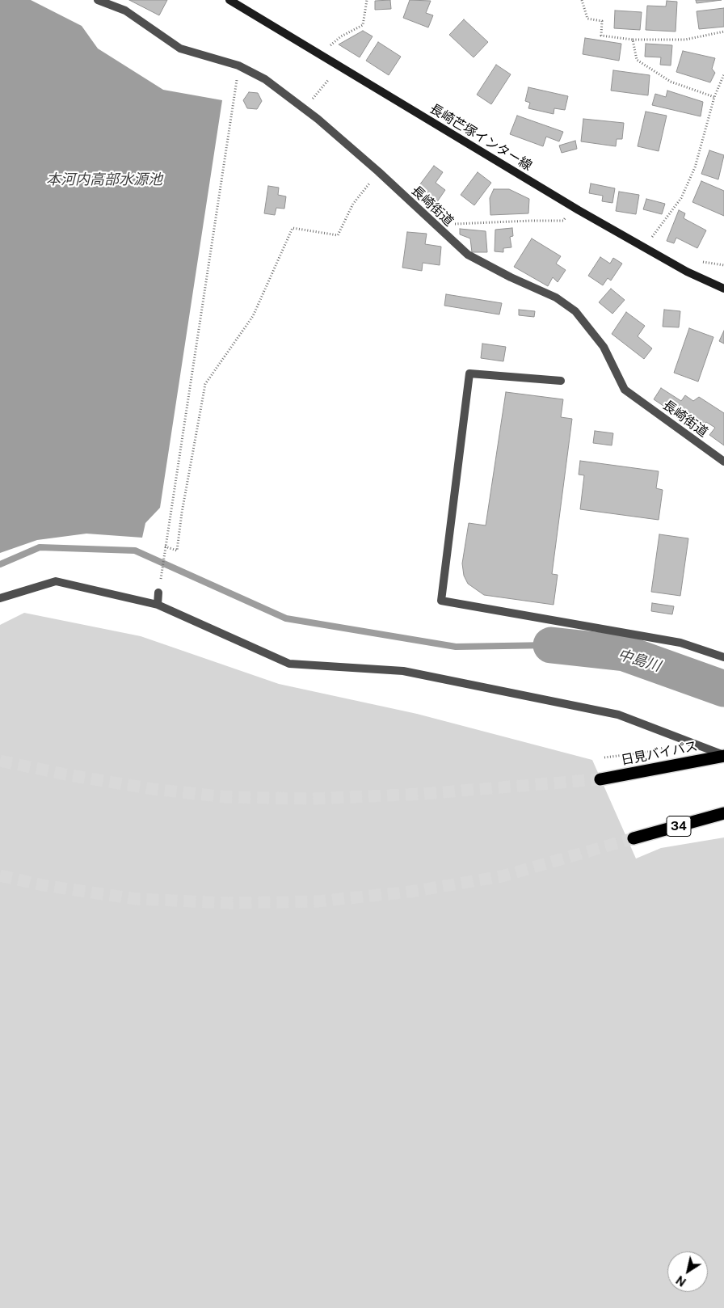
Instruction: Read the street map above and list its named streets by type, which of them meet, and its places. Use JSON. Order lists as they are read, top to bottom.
{
  "streets": {
    "highway": ["日見バイパス", "34"],
    "main road": ["長崎芒塚インター線"],
    "street": ["長崎街道"]
  },
  "water": ["本河内高部水源池", "中島川"],
  "north": "bottom left"
}
